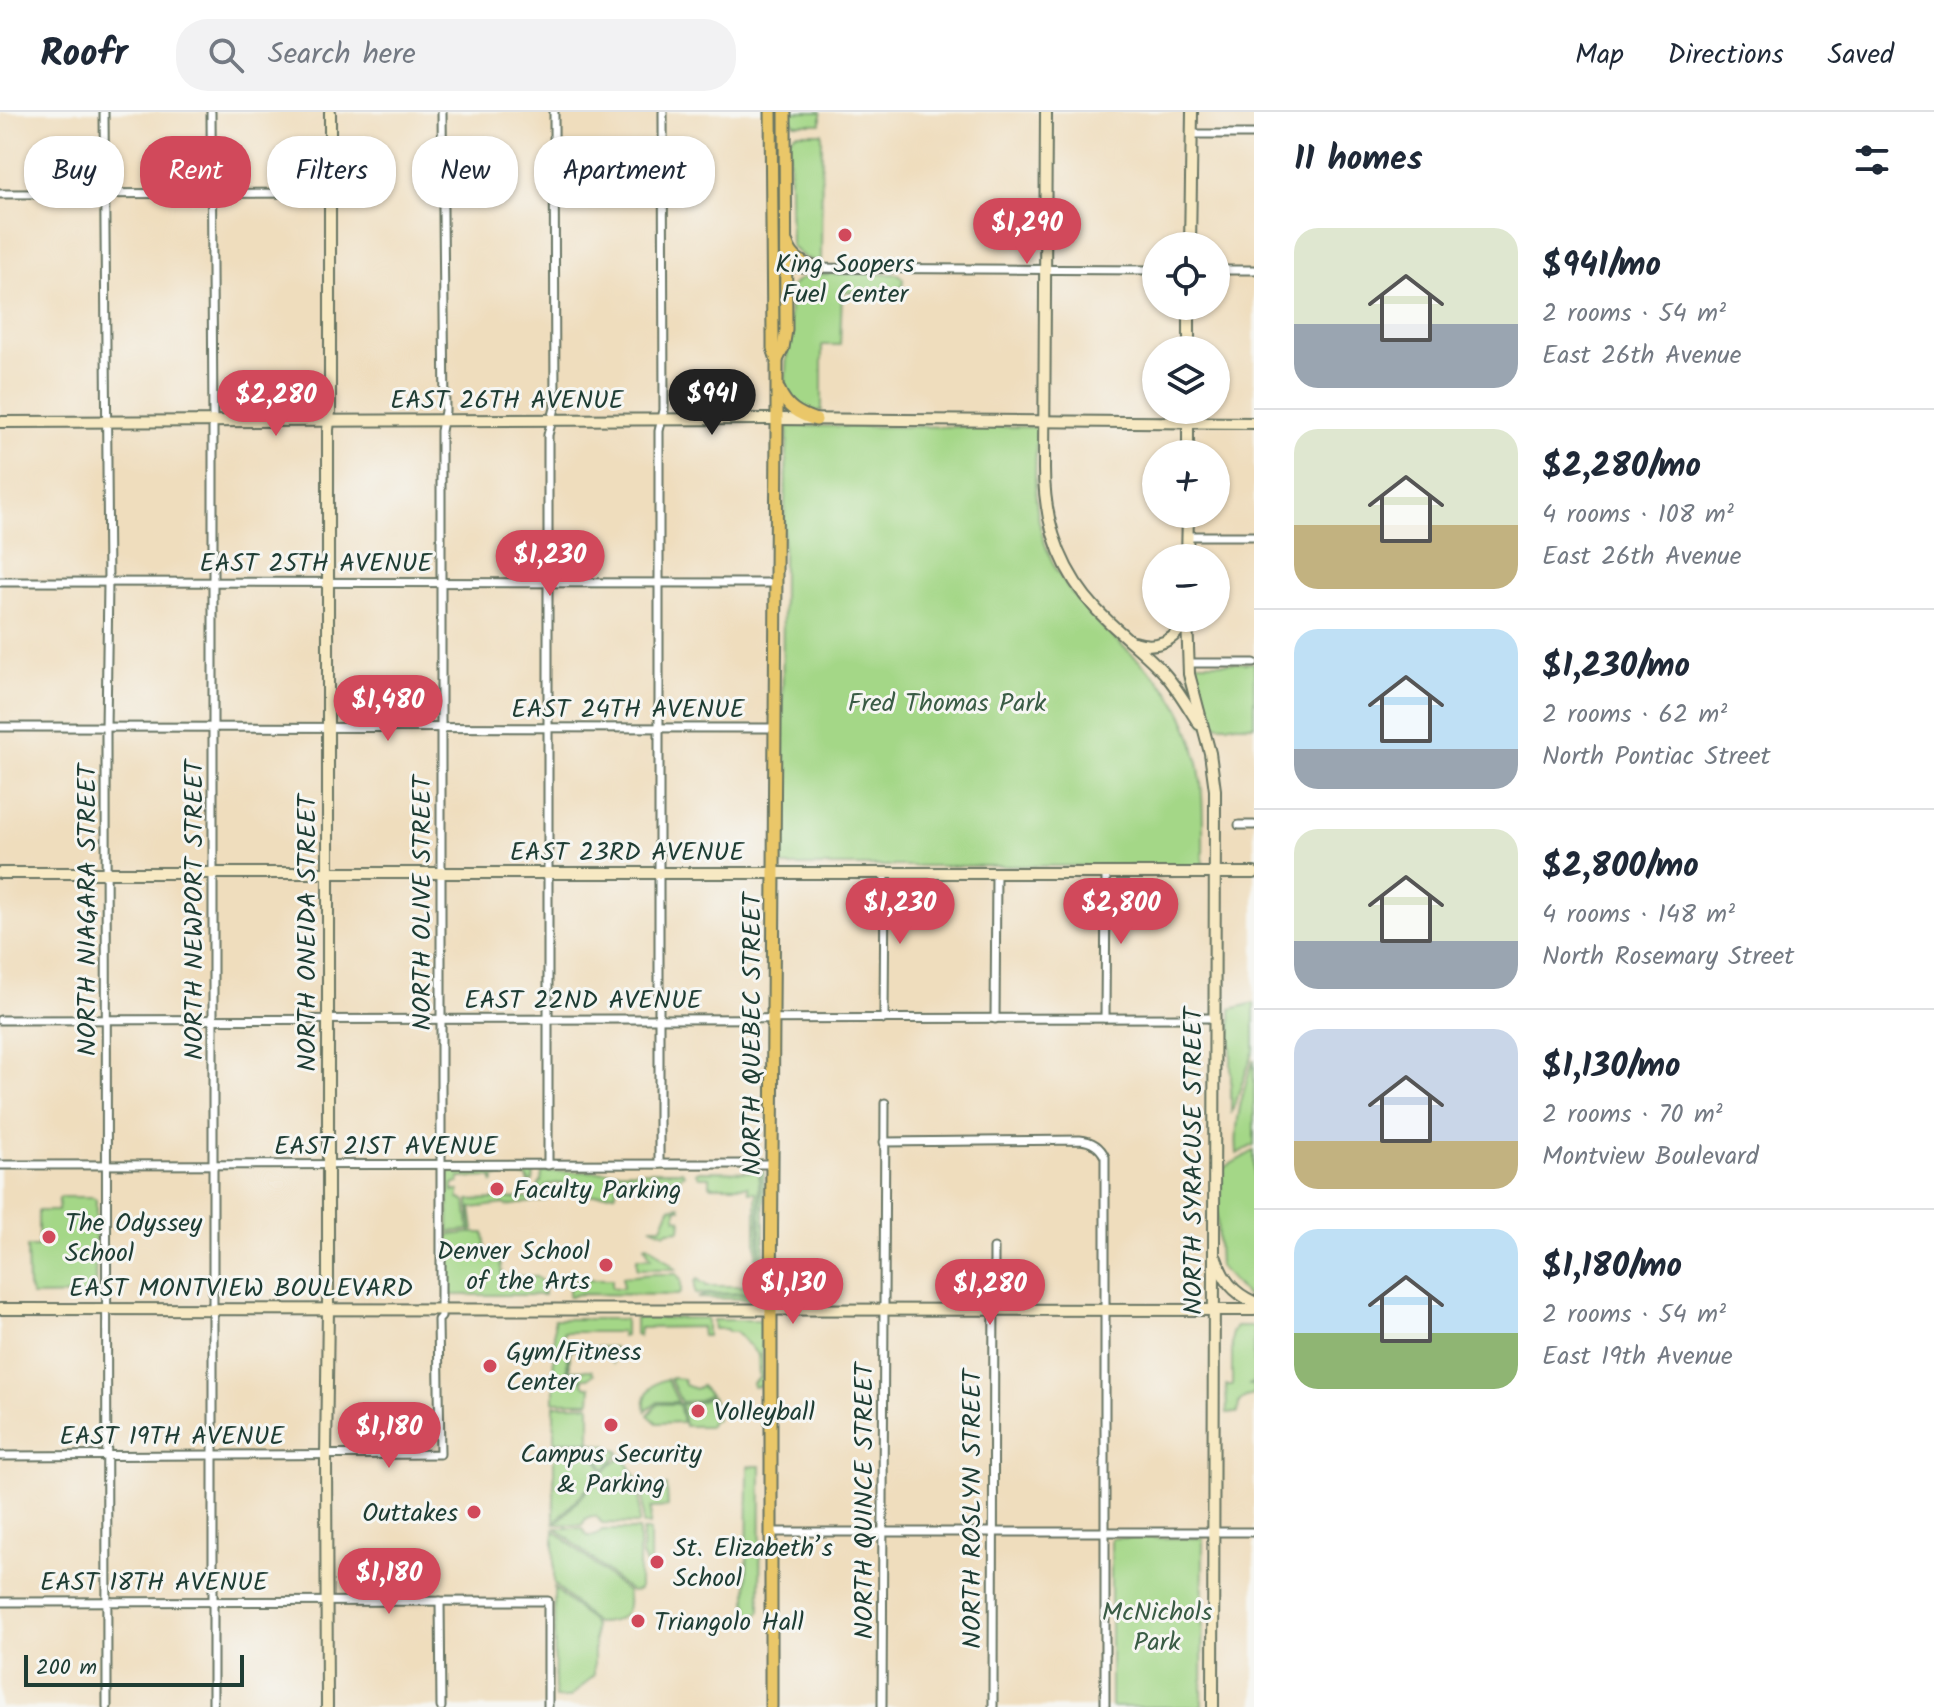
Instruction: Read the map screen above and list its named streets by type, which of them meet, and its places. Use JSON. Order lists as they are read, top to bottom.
{
  "streets": {
    "main road": ["NORTH QUEBEC STREET"],
    "street": [
      "EAST 26TH AVENUE",
      "EAST 25TH AVENUE",
      "EAST 24TH AVENUE",
      "EAST 23RD AVENUE",
      "NORTH OLIVE STREET",
      "NORTH NIAGARA STREET",
      "NORTH NEWPORT STREET",
      "NORTH ONEIDA STREET",
      "EAST 22ND AVENUE",
      "EAST 21ST AVENUE",
      "NORTH SYRACUSE STREET",
      "EAST MONTVIEW BOULEVARD",
      "EAST 19TH AVENUE",
      "NORTH QUINCE STREET",
      "NORTH ROSLYN STREET",
      "EAST 18TH AVENUE"
    ]
  },
  "crossings": [
    ["EAST 26TH AVENUE", "NORTH OLIVE STREET"],
    ["EAST 26TH AVENUE", "NORTH NIAGARA STREET"],
    ["EAST 26TH AVENUE", "NORTH NEWPORT STREET"],
    ["EAST 26TH AVENUE", "NORTH ONEIDA STREET"],
    ["EAST 26TH AVENUE", "NORTH QUEBEC STREET"],
    ["EAST 25TH AVENUE", "NORTH OLIVE STREET"],
    ["EAST 25TH AVENUE", "NORTH NIAGARA STREET"],
    ["EAST 25TH AVENUE", "NORTH NEWPORT STREET"],
    ["EAST 25TH AVENUE", "NORTH ONEIDA STREET"],
    ["EAST 25TH AVENUE", "NORTH QUEBEC STREET"],
    ["EAST 24TH AVENUE", "NORTH OLIVE STREET"],
    ["EAST 24TH AVENUE", "NORTH NIAGARA STREET"],
    ["EAST 24TH AVENUE", "NORTH NEWPORT STREET"],
    ["EAST 24TH AVENUE", "NORTH ONEIDA STREET"],
    ["EAST 24TH AVENUE", "NORTH QUEBEC STREET"],
    ["EAST 23RD AVENUE", "NORTH OLIVE STREET"],
    ["EAST 23RD AVENUE", "NORTH NIAGARA STREET"],
    ["EAST 23RD AVENUE", "NORTH NEWPORT STREET"],
    ["EAST 23RD AVENUE", "NORTH ONEIDA STREET"],
    ["EAST 23RD AVENUE", "NORTH QUEBEC STREET"],
    ["EAST 23RD AVENUE", "NORTH SYRACUSE STREET"],
    ["NORTH OLIVE STREET", "EAST 22ND AVENUE"],
    ["NORTH OLIVE STREET", "EAST 21ST AVENUE"],
    ["NORTH OLIVE STREET", "EAST MONTVIEW BOULEVARD"],
    ["NORTH OLIVE STREET", "EAST 19TH AVENUE"],
    ["NORTH NIAGARA STREET", "EAST 22ND AVENUE"],
    ["NORTH NIAGARA STREET", "EAST 21ST AVENUE"],
    ["NORTH NIAGARA STREET", "EAST MONTVIEW BOULEVARD"],
    ["NORTH NIAGARA STREET", "EAST 19TH AVENUE"],
    ["NORTH NIAGARA STREET", "EAST 18TH AVENUE"],
    ["NORTH NEWPORT STREET", "EAST 22ND AVENUE"],
    ["NORTH NEWPORT STREET", "EAST 21ST AVENUE"],
    ["NORTH NEWPORT STREET", "EAST MONTVIEW BOULEVARD"],
    ["NORTH NEWPORT STREET", "EAST 19TH AVENUE"],
    ["NORTH NEWPORT STREET", "EAST 18TH AVENUE"],
    ["NORTH ONEIDA STREET", "EAST 22ND AVENUE"],
    ["NORTH ONEIDA STREET", "EAST 21ST AVENUE"],
    ["NORTH ONEIDA STREET", "EAST MONTVIEW BOULEVARD"],
    ["NORTH ONEIDA STREET", "EAST 19TH AVENUE"],
    ["NORTH ONEIDA STREET", "EAST 18TH AVENUE"],
    ["EAST 22ND AVENUE", "NORTH QUEBEC STREET"],
    ["EAST 22ND AVENUE", "NORTH SYRACUSE STREET"],
    ["NORTH QUEBEC STREET", "EAST 21ST AVENUE"],
    ["NORTH QUEBEC STREET", "EAST MONTVIEW BOULEVARD"],
    ["NORTH SYRACUSE STREET", "EAST MONTVIEW BOULEVARD"],
    ["EAST MONTVIEW BOULEVARD", "NORTH QUINCE STREET"],
    ["EAST MONTVIEW BOULEVARD", "NORTH ROSLYN STREET"]
  ],
  "parks": ["Fred Thomas Park", "McNichols Park"],
  "places": [
    "King Soopers Fuel Center",
    "Faculty Parking",
    "The Odyssey School",
    "Denver School of the Arts",
    "Gym/Fitness Center",
    "Volleyball",
    "Campus Security & Parking",
    "Outtakes",
    "St. Elizabeth’s School",
    "Triangolo Hall"
  ],
  "scale_bar": "200 m",
  "page": {
    "header": "Roofr",
    "search": "Search here",
    "nav": ["Map", "Directions", "Saved"],
    "heading": "11 homes",
    "chip": [
      "Buy",
      "Rent",
      "Filters",
      "New",
      "Apartment"
    ],
    "price": [
      "$1,290",
      "$941",
      "$2,280",
      "$1,230",
      "$1,480",
      "$1,230",
      "$2,800",
      "$1,130",
      "$1,280",
      "$1,180",
      "$1,180"
    ],
    "list": [
      {
        "name": "$941/mo",
        "note": "2 rooms · 54 m² · East 26th Avenue"
      },
      {
        "name": "$2,280/mo",
        "note": "4 rooms · 108 m² · East 26th Avenue"
      },
      {
        "name": "$1,230/mo",
        "note": "2 rooms · 62 m² · North Pontiac Street"
      },
      {
        "name": "$2,800/mo",
        "note": "4 rooms · 148 m² · North Rosemary Street"
      },
      {
        "name": "$1,130/mo",
        "note": "2 rooms · 70 m² · Montview Boulevard"
      },
      {
        "name": "$1,180/mo",
        "note": "2 rooms · 54 m² · East 19th Avenue"
      }
    ],
    "map_buttons": ["+", "−"],
    "scale": "200 m"
  }
}
